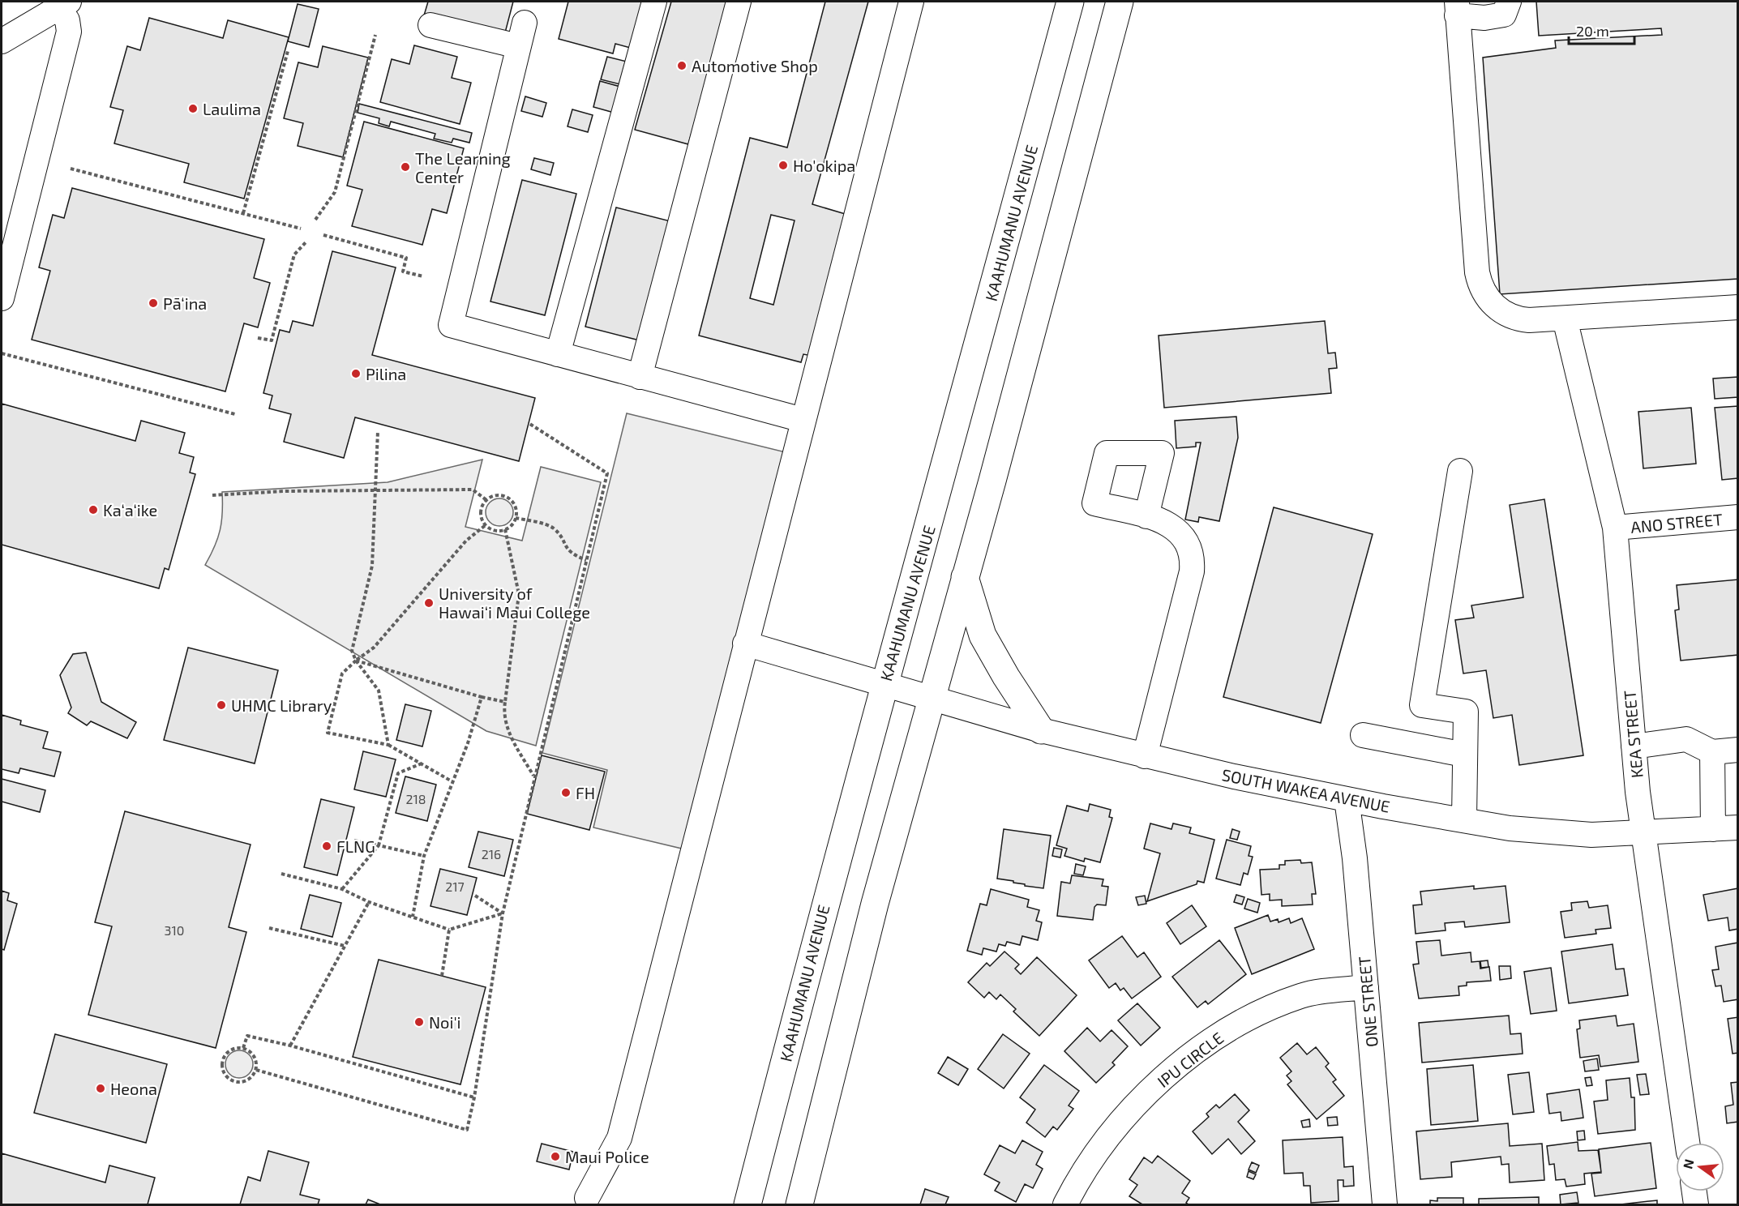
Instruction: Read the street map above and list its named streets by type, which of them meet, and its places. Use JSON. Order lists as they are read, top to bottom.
{
  "streets": {
    "main road": ["KAAHUMANU AVENUE"],
    "street": [
      "ANO STREET",
      "KEA STREET",
      "SOUTH WAKEA AVENUE",
      "ONE STREET",
      "IPU CIRCLE"
    ]
  },
  "crossings": [
    ["KAAHUMANU AVENUE", "SOUTH WAKEA AVENUE"],
    ["ANO STREET", "KEA STREET"],
    ["KEA STREET", "SOUTH WAKEA AVENUE"],
    ["SOUTH WAKEA AVENUE", "ONE STREET"],
    ["ONE STREET", "IPU CIRCLE"]
  ],
  "places": [
    "Automotive Shop",
    "Laulima",
    "Ho'okipa",
    "The Learning Center",
    "Pā‘ina",
    "Pilina",
    "Ka‘a‘ike",
    "University of Hawai‘i Maui College",
    "UHMC Library",
    "FH",
    "FLNG",
    "Noi'i",
    "Heona",
    "Maui Police"
  ],
  "house_numbers": [
    "218",
    "216",
    "217",
    "310"
  ],
  "scale_bar": "20 m",
  "north": "left"
}
